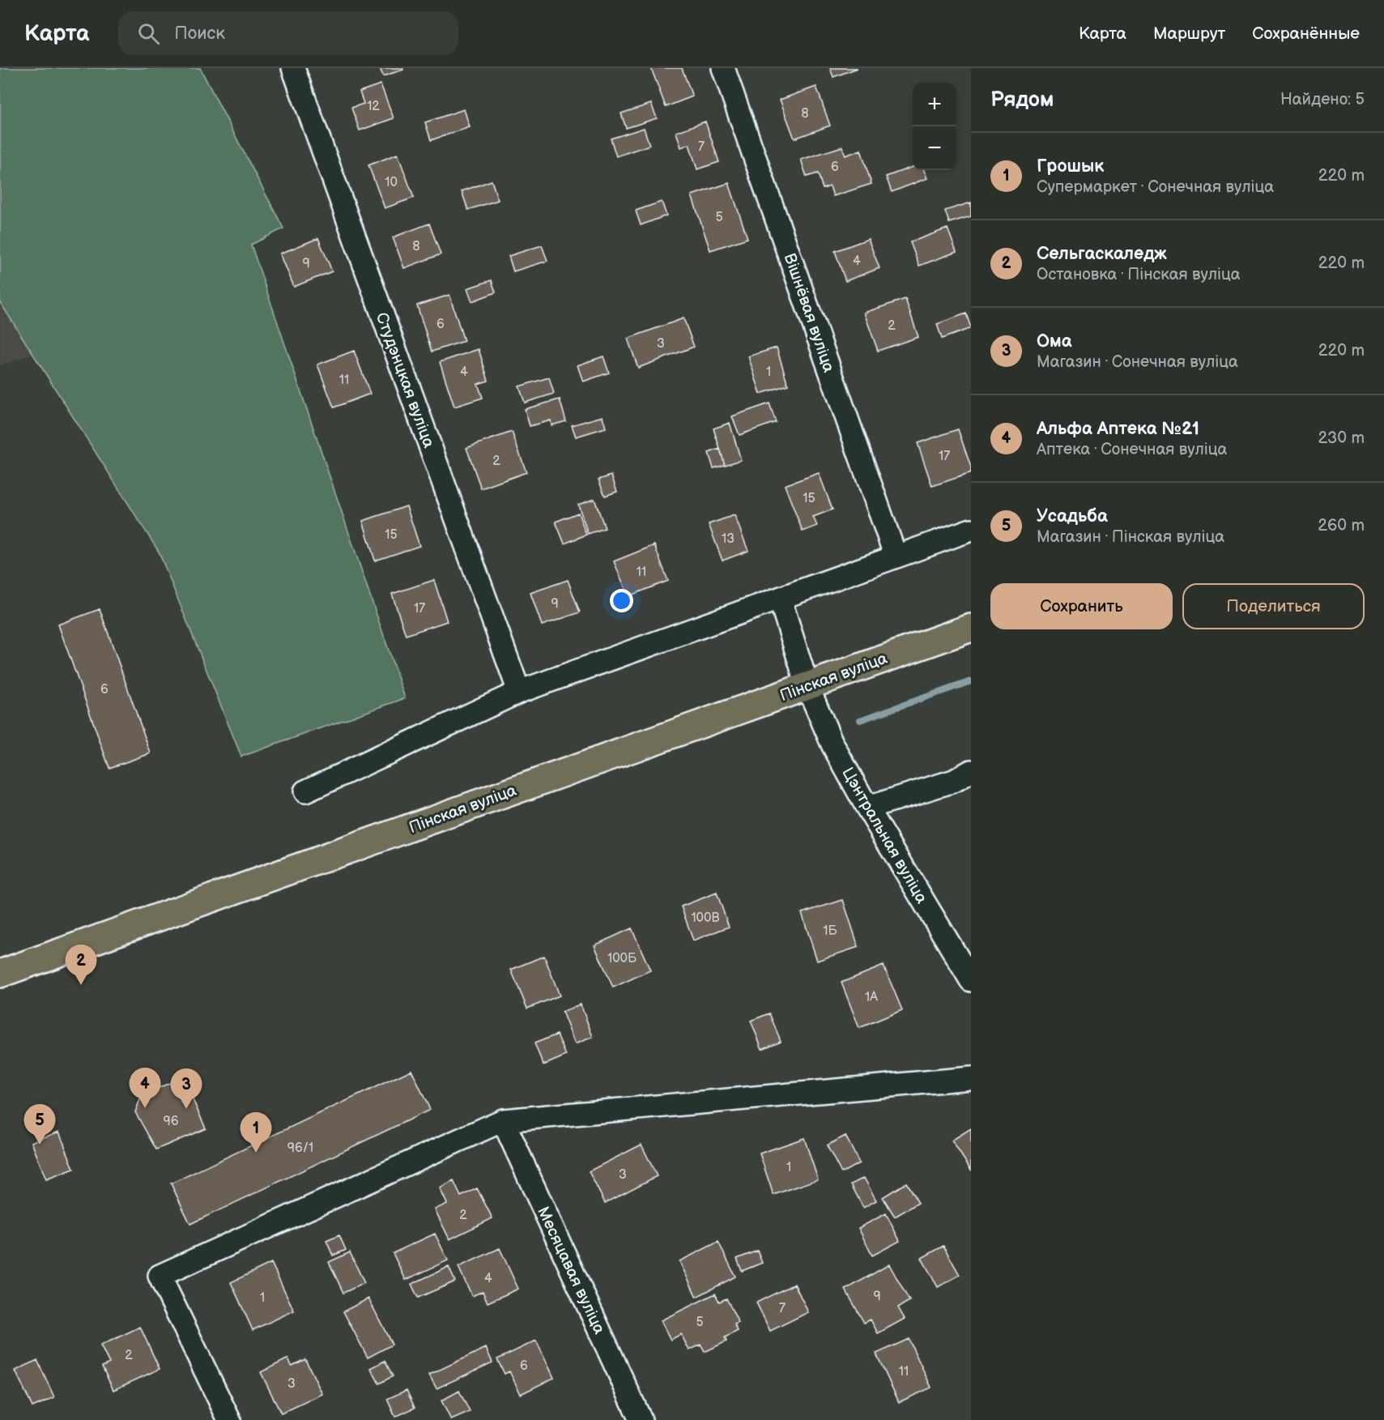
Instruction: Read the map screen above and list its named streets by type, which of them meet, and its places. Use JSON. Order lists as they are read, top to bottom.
{
  "streets": {
    "main road": ["Пінская вуліца"],
    "street": [
      "Вішнёвая вуліца",
      "Студэнцкая вуліца",
      "Цэнтральная вуліца",
      "Месяцавая вуліца"
    ]
  },
  "crossings": [
    ["Пінская вуліца", "Цэнтральная вуліца"]
  ],
  "house_numbers": [
    "12",
    "8",
    "7",
    "6",
    "10",
    "5",
    "8",
    "4",
    "9",
    "6",
    "2",
    "3",
    "4",
    "1",
    "11",
    "17",
    "2",
    "15",
    "15",
    "13",
    "11",
    "9",
    "17",
    "6",
    "100В",
    "1Б",
    "100Б",
    "1А",
    "96",
    "96/1",
    "1",
    "3",
    "2",
    "4",
    "9",
    "1",
    "7",
    "5",
    "2",
    "6",
    "11",
    "3"
  ],
  "page": {
    "header": "Карта",
    "search": "Поиск",
    "nav": ["Карта", "Маршрут", "Сохранённые"],
    "heading": ["Рядом", "Найдено: 5"],
    "map_buttons": ["+", "−"],
    "list": [
      {
        "mark": "1",
        "name": "Грошык",
        "note": "Супермаркет · Сонечная вуліца",
        "value": "220 m"
      },
      {
        "mark": "2",
        "name": "Сельгаскаледж",
        "note": "Остановка · Пінская вуліца",
        "value": "220 m"
      },
      {
        "mark": "3",
        "name": "Ома",
        "note": "Магазин · Сонечная вуліца",
        "value": "220 m"
      },
      {
        "mark": "4",
        "name": "Альфа Аптека №21",
        "note": "Аптека · Сонечная вуліца",
        "value": "230 m"
      },
      {
        "mark": "5",
        "name": "Усадьба",
        "note": "Магазин · Пінская вуліца",
        "value": "260 m"
      }
    ],
    "buttons": ["Сохранить", "Поделиться"],
    "pins": [
      "2",
      "4",
      "3",
      "5",
      "1"
    ]
  }
}
